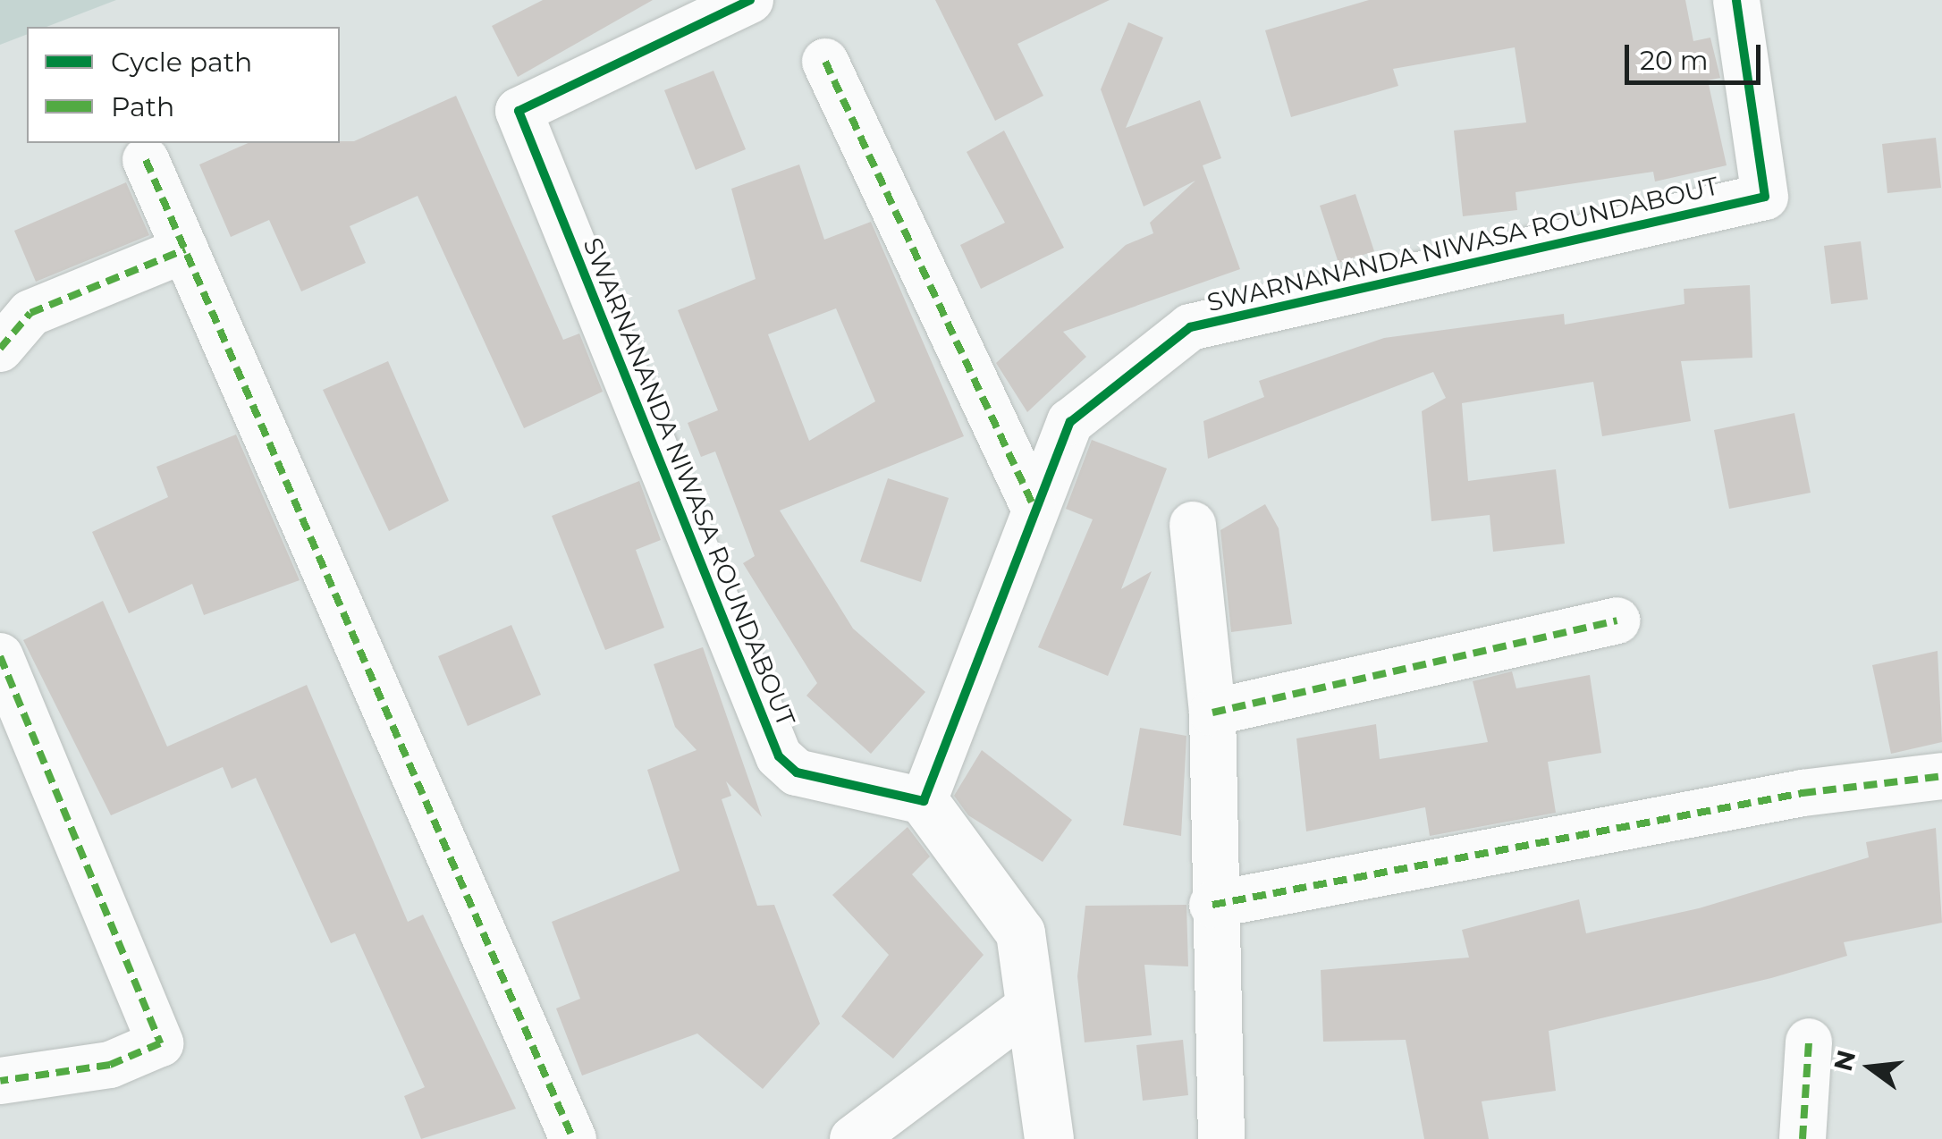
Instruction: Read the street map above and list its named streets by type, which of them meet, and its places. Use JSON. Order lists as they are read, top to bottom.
{
  "streets": {
    "street": ["SWARNANANDA NIWASA ROUNDABOUT"]
  },
  "legend": ["Cycle path", "Path"],
  "scale_bar": "20 m",
  "north": "left"
}
